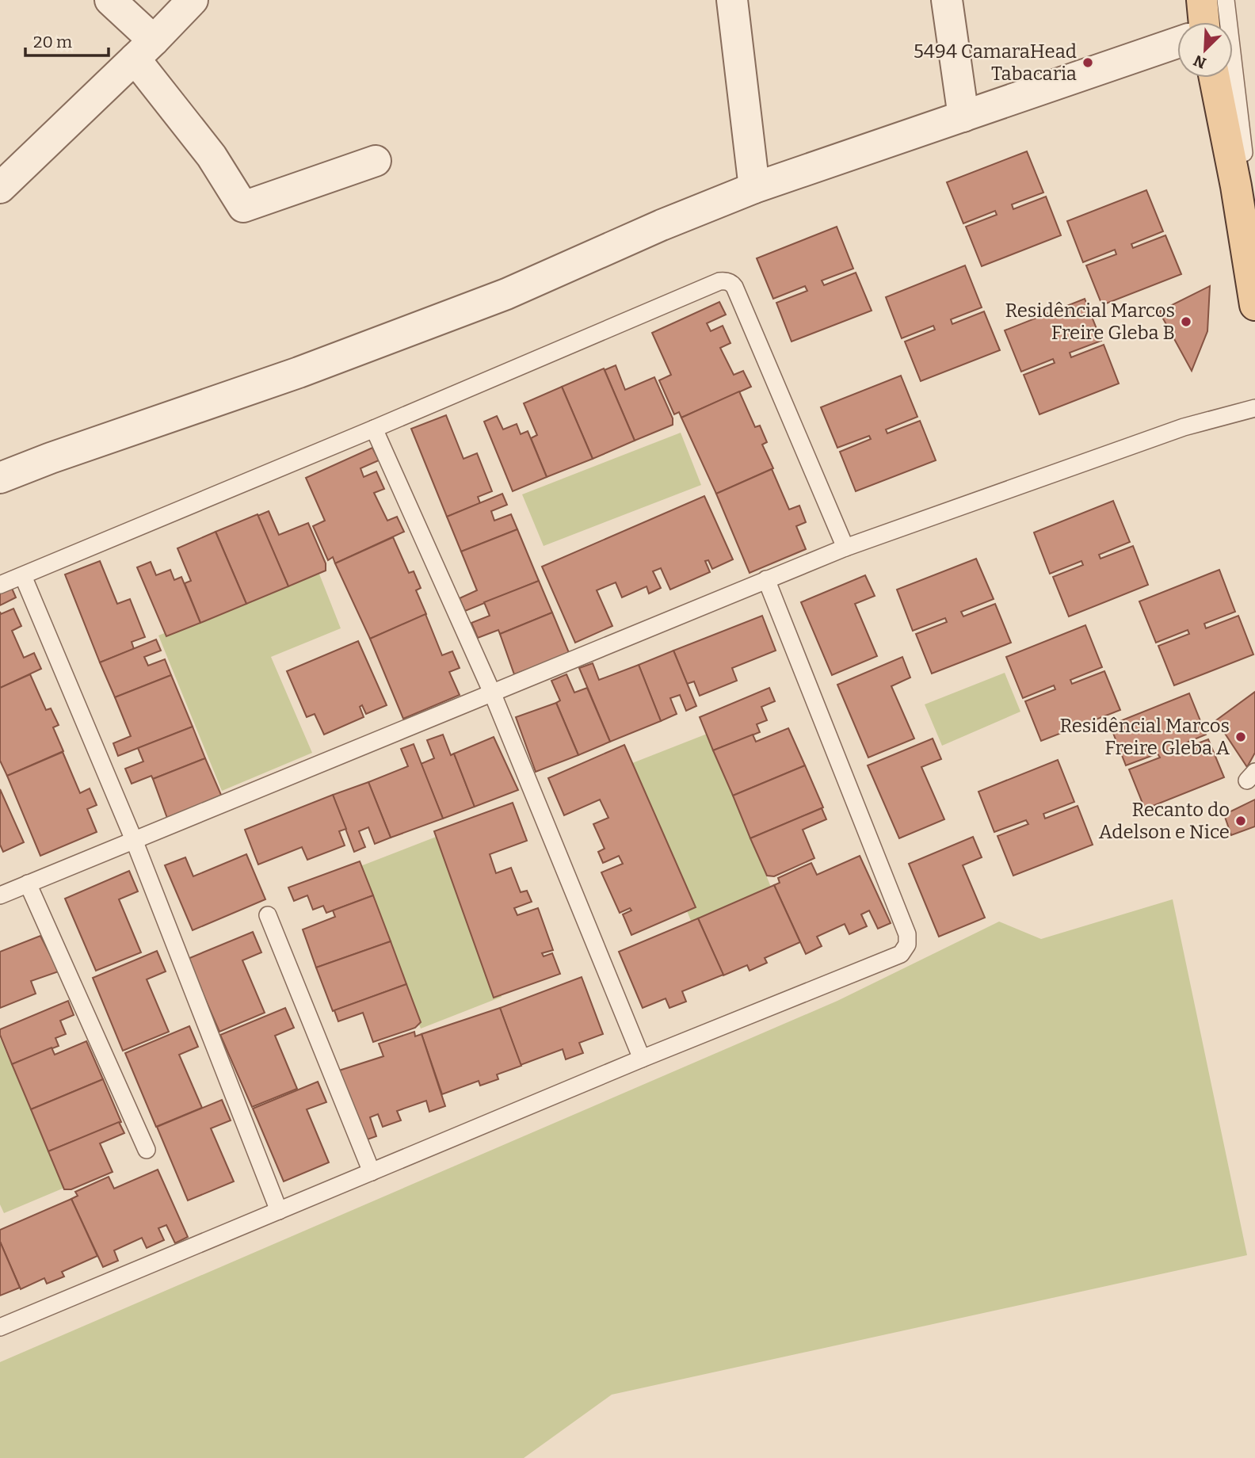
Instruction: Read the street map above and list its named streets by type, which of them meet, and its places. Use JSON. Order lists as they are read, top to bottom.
{
  "places": [
    "5494 CamaraHead Tabacaria",
    "Residêncial Marcos Freire Gleba B",
    "Residêncial Marcos Freire Gleba A",
    "Recanto do Adelson e Nice"
  ],
  "scale_bar": "20 m",
  "north": "bottom left"
}
